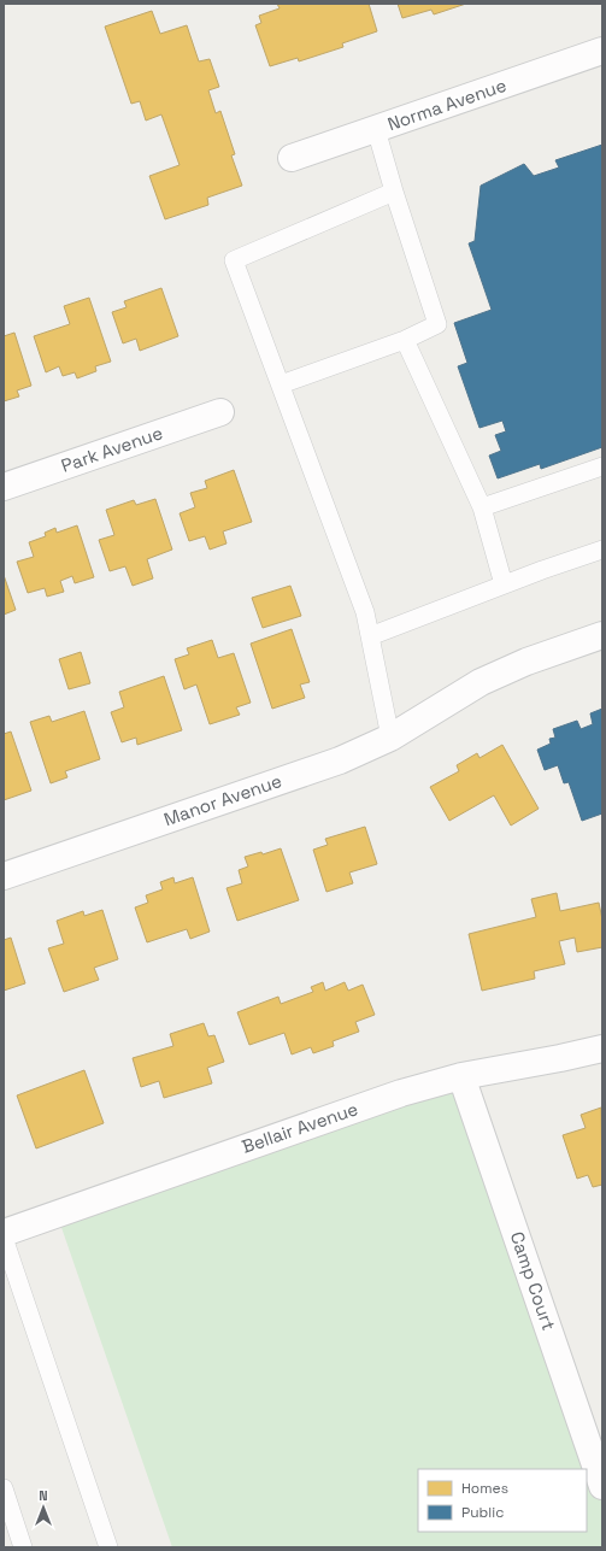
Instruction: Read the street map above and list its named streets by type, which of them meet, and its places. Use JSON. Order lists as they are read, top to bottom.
{
  "streets": {
    "street": [
      "Norma Avenue",
      "Park Avenue",
      "Manor Avenue",
      "Bellair Avenue",
      "Camp Court"
    ]
  },
  "crossings": [
    ["Bellair Avenue", "Camp Court"]
  ],
  "legend": ["Homes", "Public"],
  "north": "top"
}
